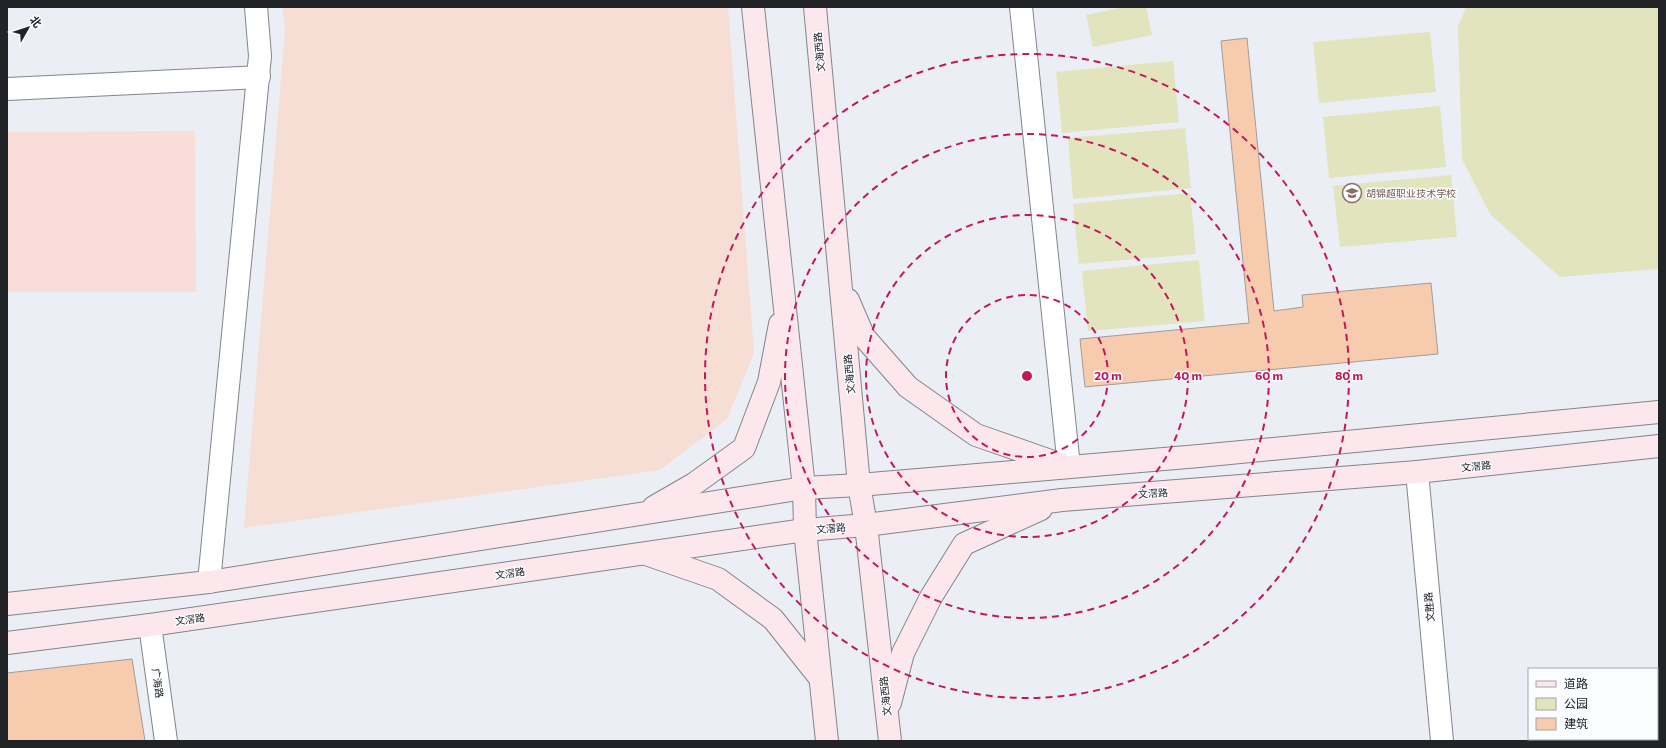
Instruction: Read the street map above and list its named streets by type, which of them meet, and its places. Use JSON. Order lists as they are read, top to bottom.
{
  "streets": {
    "street": [
      "文海西路",
      "文滘路",
      "文胜路",
      "广海路"
    ]
  },
  "crossings": [
    ["文海西路", "文滘路"],
    ["文滘路", "文胜路"],
    ["文滘路", "广海路"]
  ],
  "places": {
    "school or university": ["胡锦超职业技术学校"]
  },
  "legend": ["道路", "公园", "建筑"],
  "north": "top right",
  "rings": [
    "20 m",
    "40 m",
    "60 m",
    "80 m"
  ]
}
